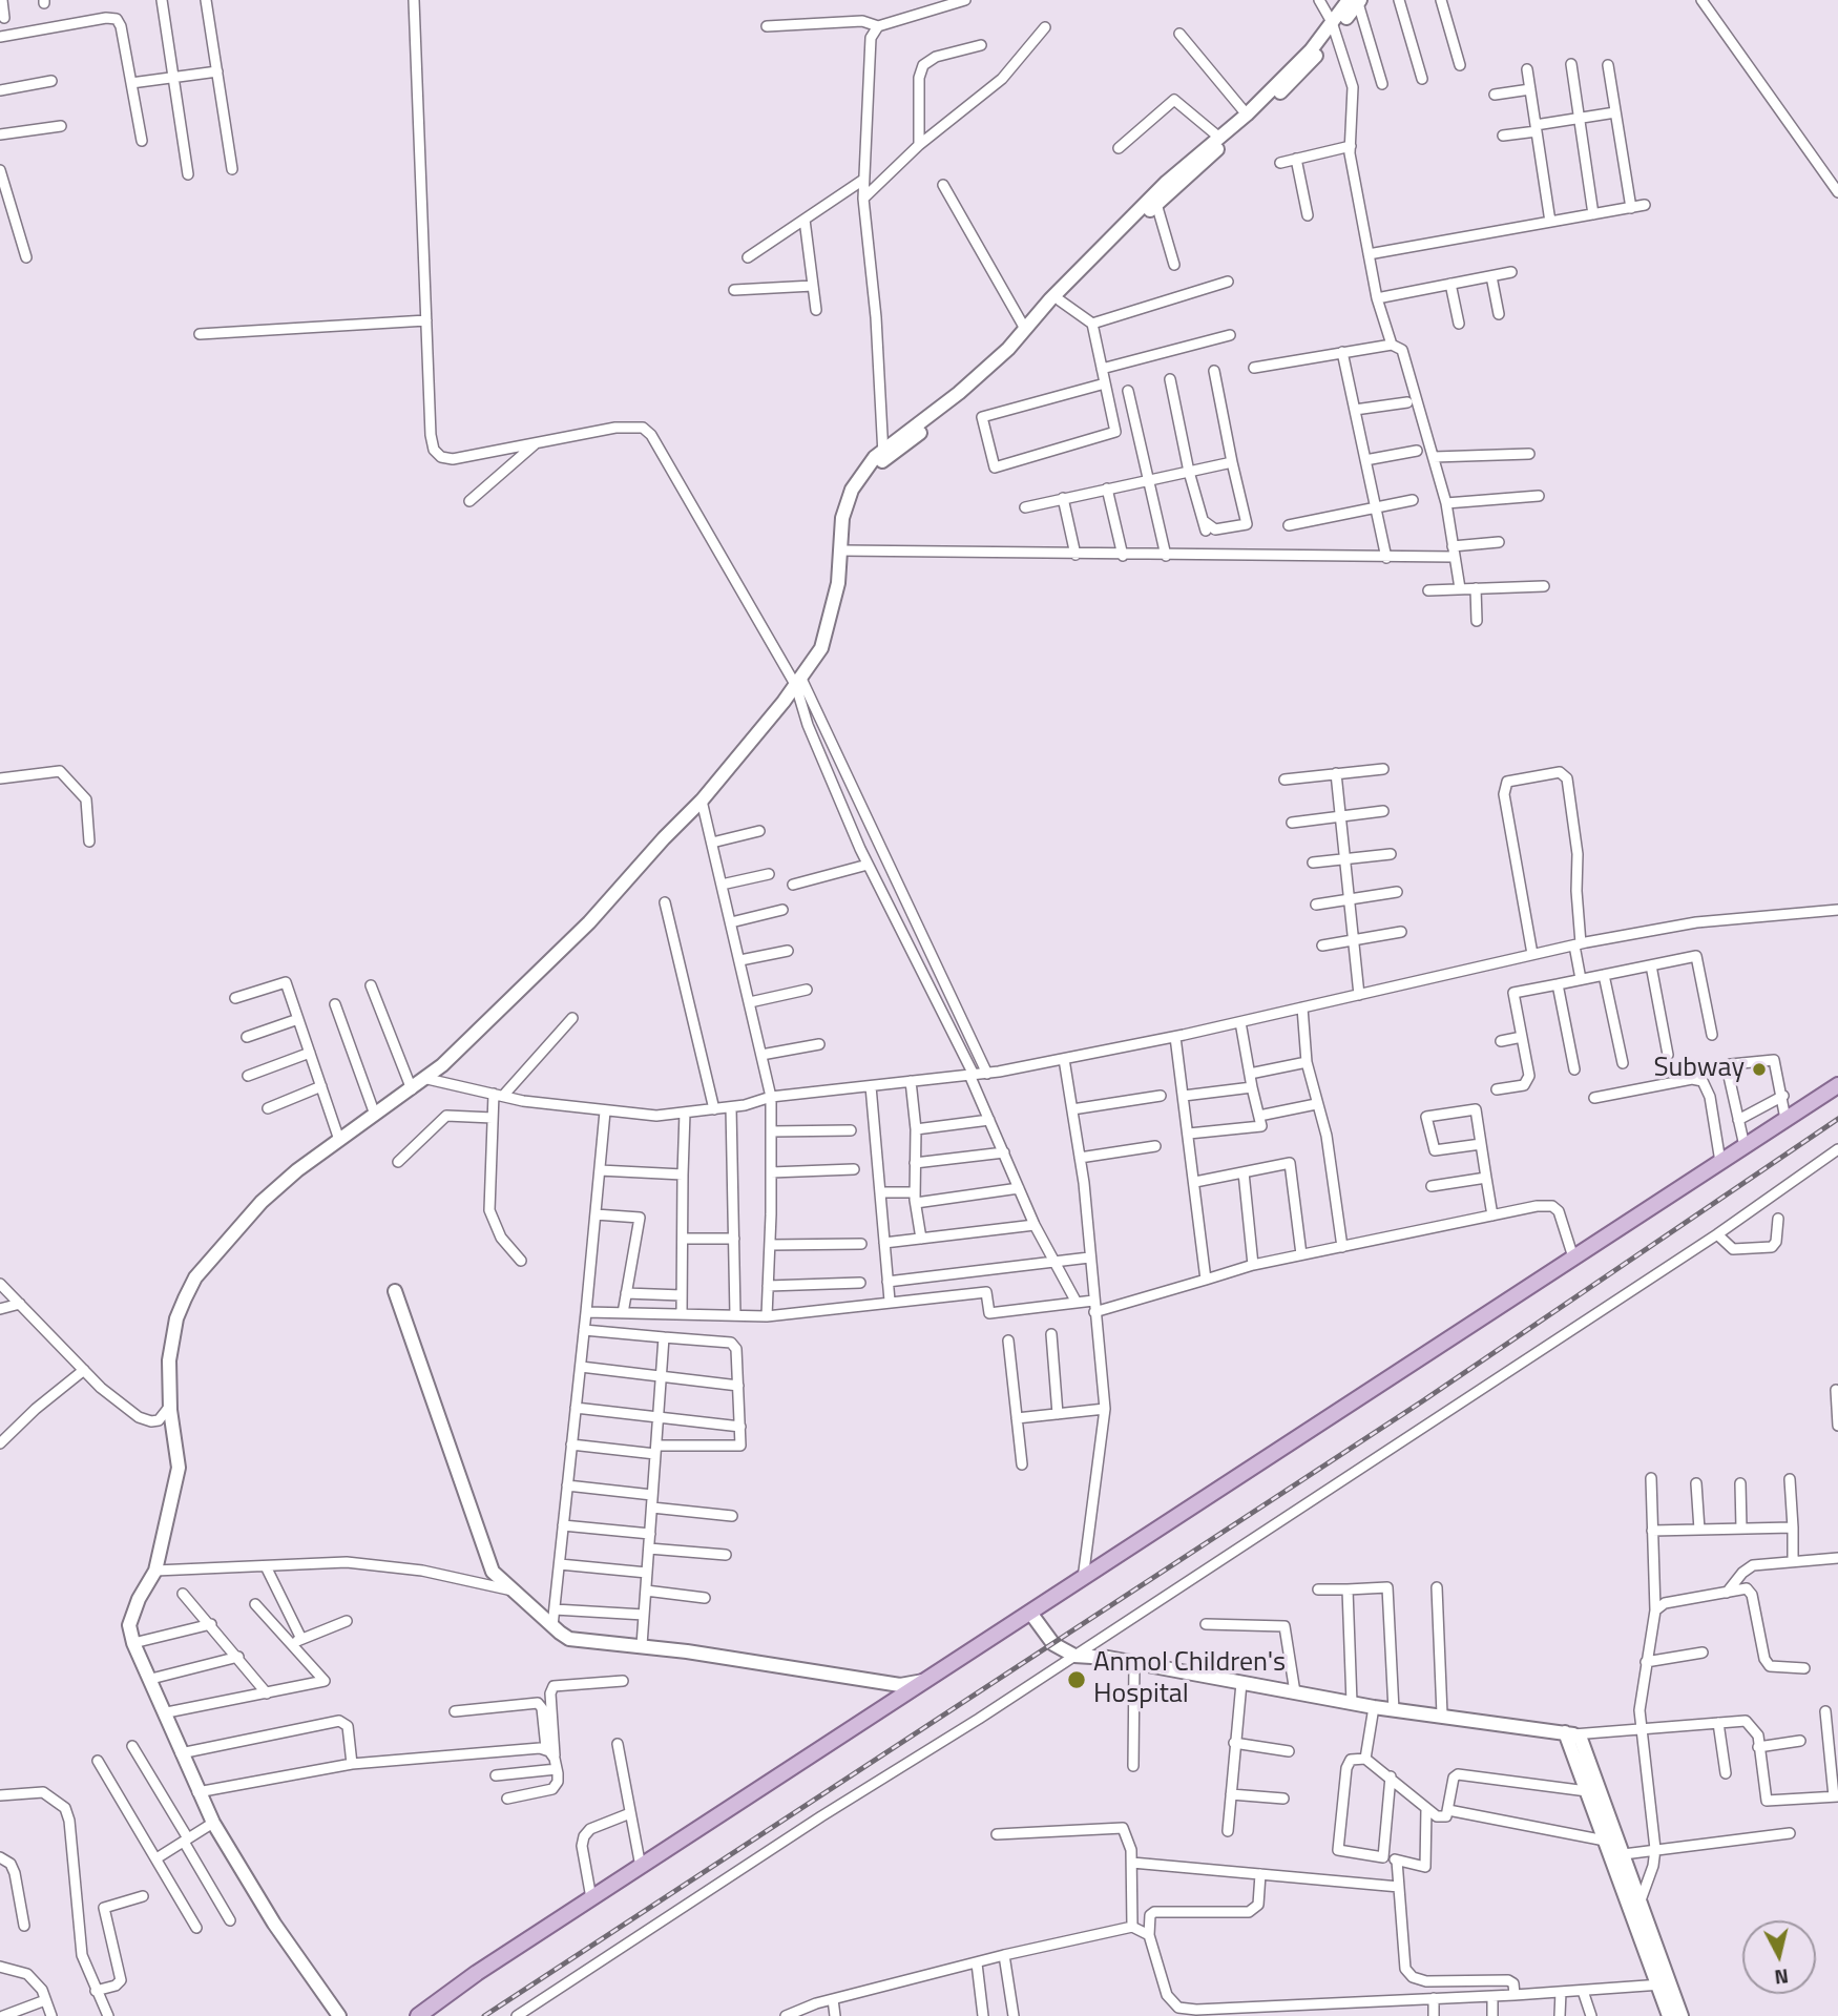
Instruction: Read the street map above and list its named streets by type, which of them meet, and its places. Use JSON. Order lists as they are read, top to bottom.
{
  "places": ["Subway", "Anmol Children's Hospital"],
  "north": "bottom"
}
